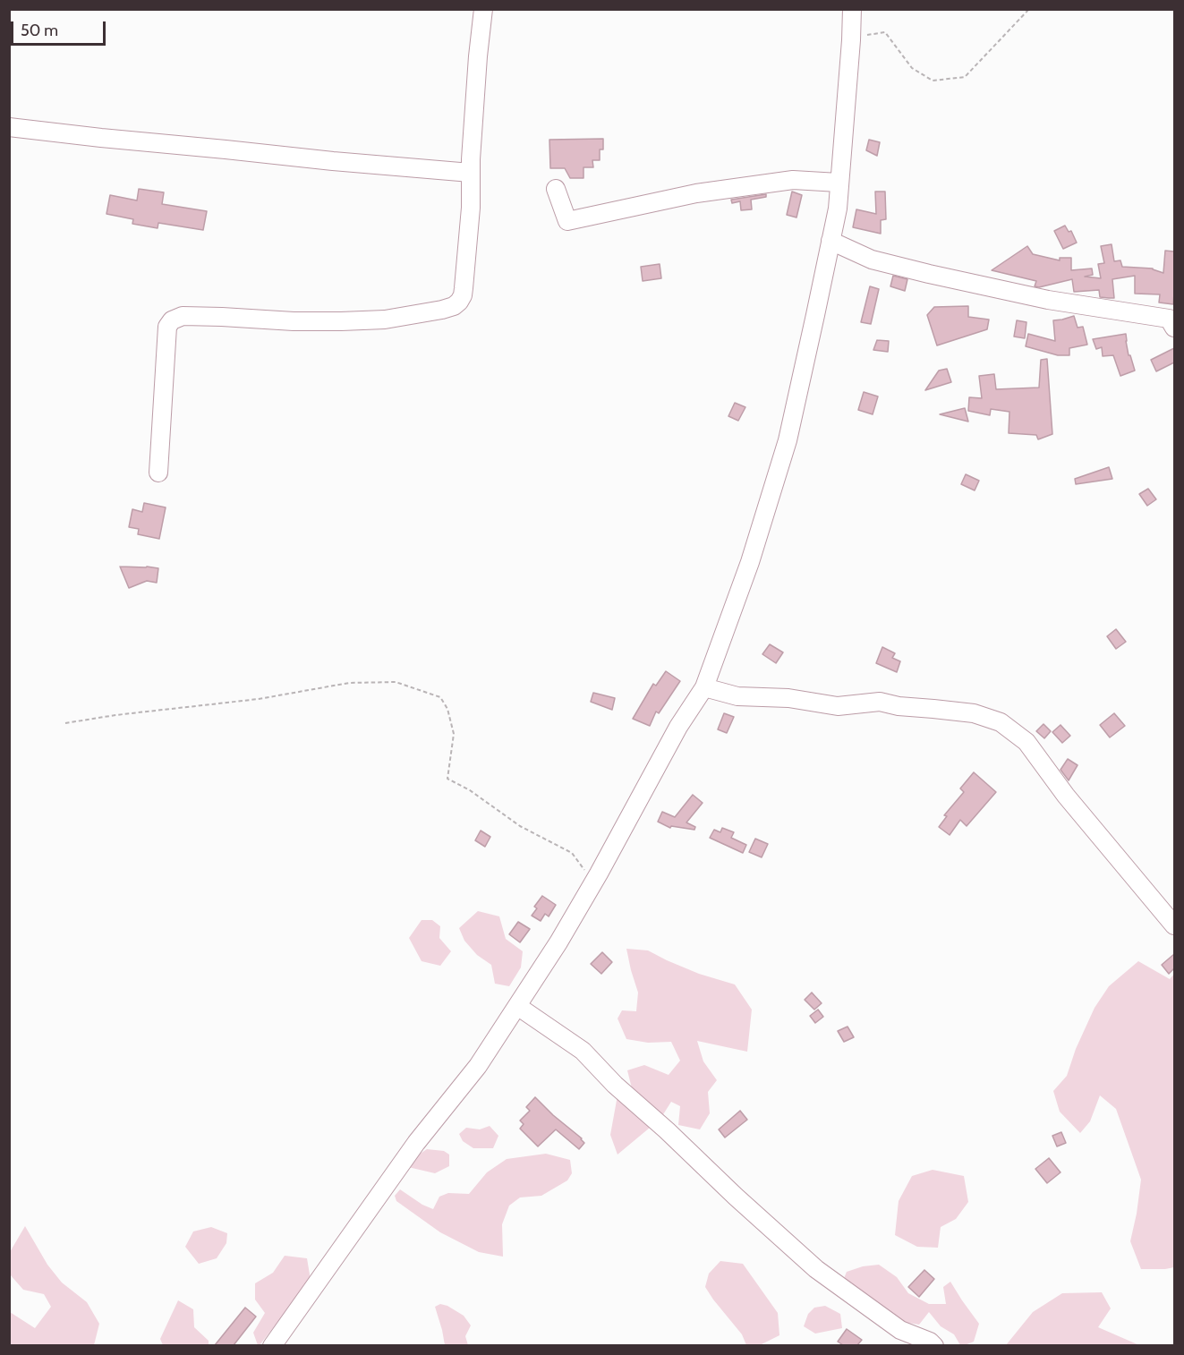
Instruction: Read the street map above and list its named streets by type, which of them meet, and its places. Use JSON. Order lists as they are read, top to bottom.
{
  "scale_bar": "50 m"
}
